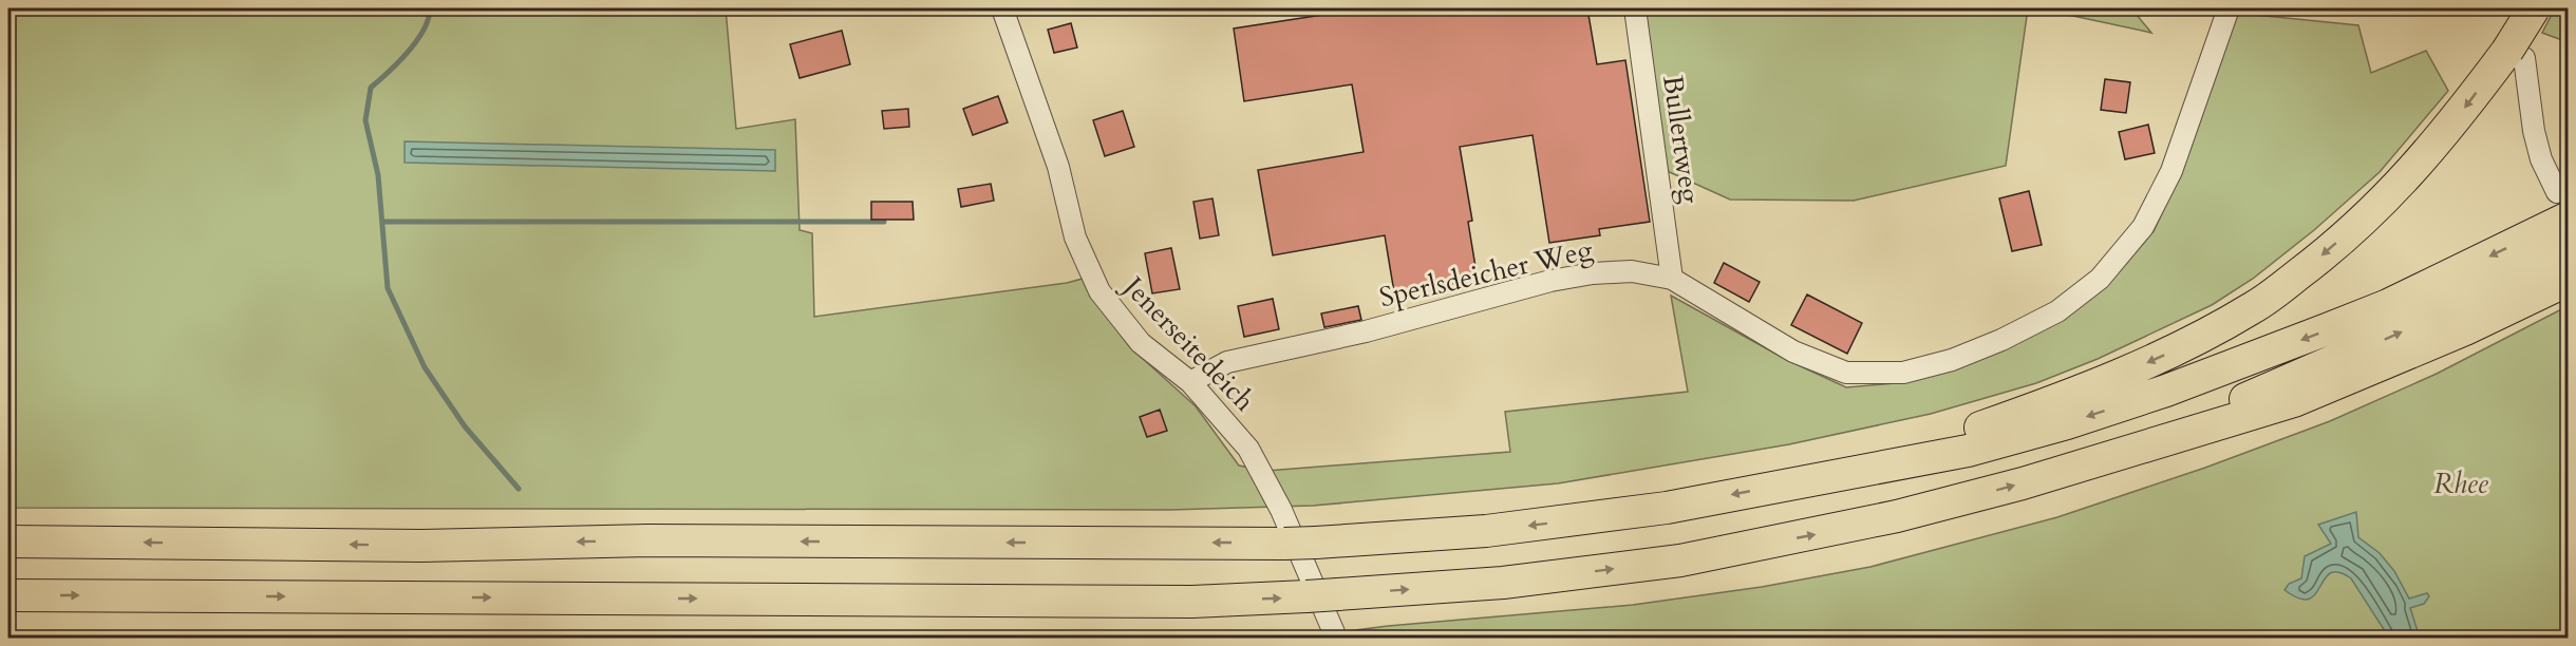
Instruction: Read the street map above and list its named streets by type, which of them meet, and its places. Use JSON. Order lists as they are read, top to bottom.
{
  "streets": {
    "street": ["Bullertweg", "Sperlsdeicher Weg", "Jenerseitedeich"]
  },
  "crossings": [
    ["Bullertweg", "Sperlsdeicher Weg"],
    ["Sperlsdeicher Weg", "Jenerseitedeich"]
  ],
  "parks": ["Rhee"]
}
